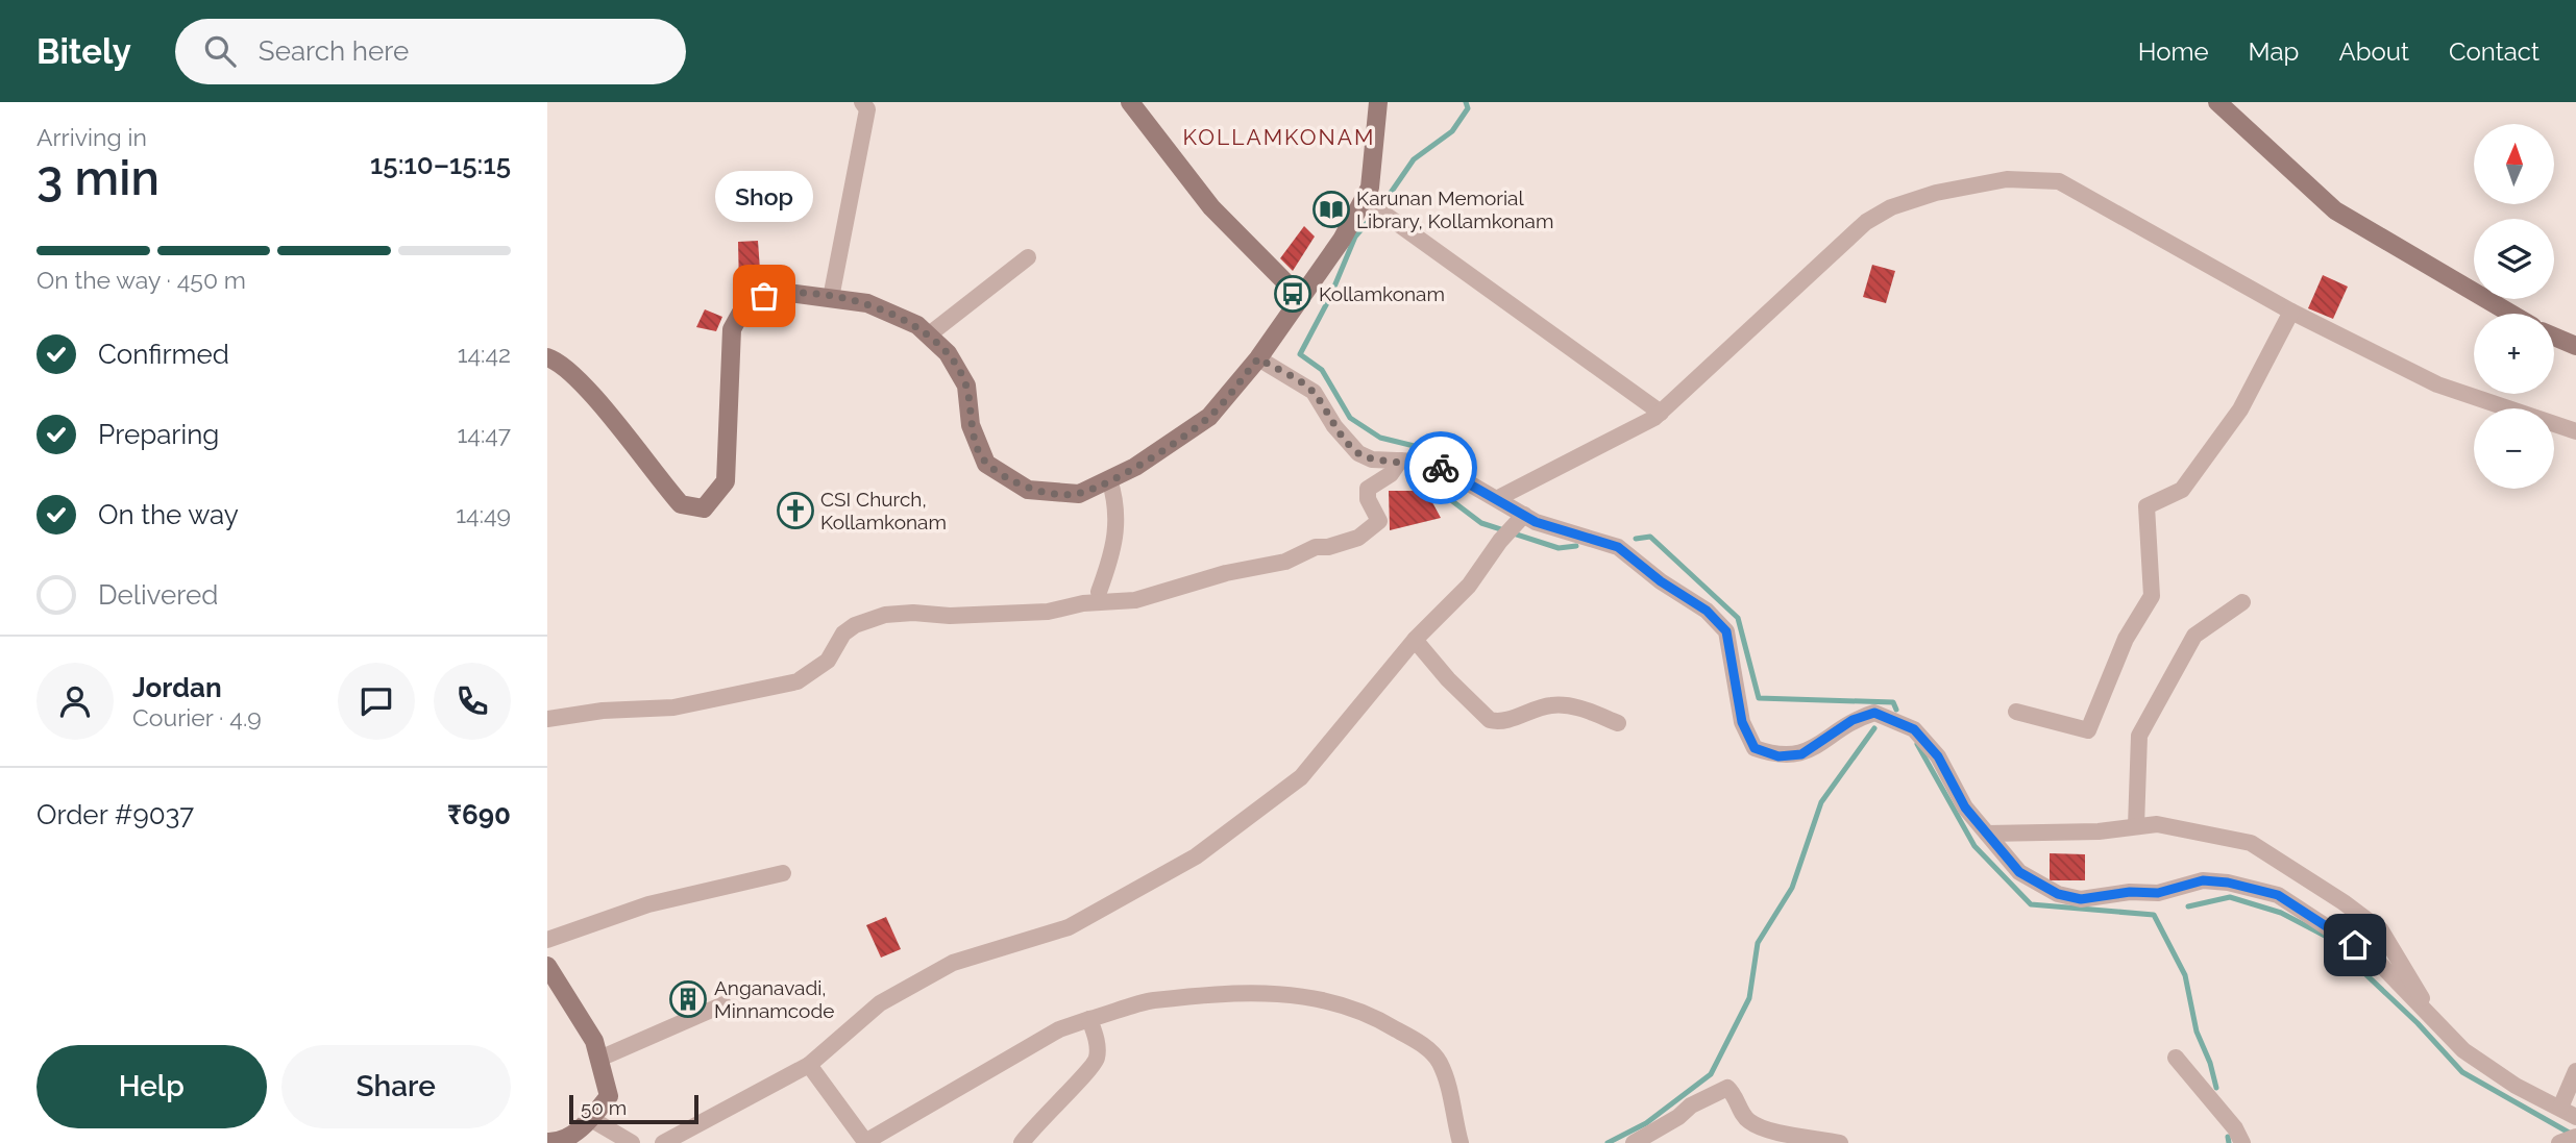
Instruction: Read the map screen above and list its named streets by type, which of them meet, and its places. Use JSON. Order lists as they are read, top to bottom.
{
  "districts": ["KOLLAMKONAM"],
  "places": {
    "library": ["Karunan Memorial Library, Kollamkonam"],
    "bus stop": ["Kollamkonam"],
    "other": ["Shop"],
    "church": ["CSI Church, Kollamkonam"],
    "building": ["Anganavadi, Minnamcode"]
  },
  "scale_bar": "50 m",
  "north": "top",
  "page": {
    "header": "Bitely",
    "search": "Search here",
    "nav": [
      "Home",
      "Map",
      "About",
      "Contact"
    ],
    "heading": ["3 min", "Arriving in", "15:10–15:15"],
    "panel": [
      "Jordan",
      "Courier · 4.9",
      "Order #9037",
      "₹690"
    ],
    "map_buttons": ["+", "−"],
    "bubble": "Shop",
    "bar": "On the way · 450 m",
    "list": [
      ["Confirmed", "14:42"],
      ["Preparing", "14:47"],
      ["On the way", "14:49"],
      "Delivered"
    ],
    "buttons": ["Help", "Share"],
    "scale": "50 m"
  }
}
